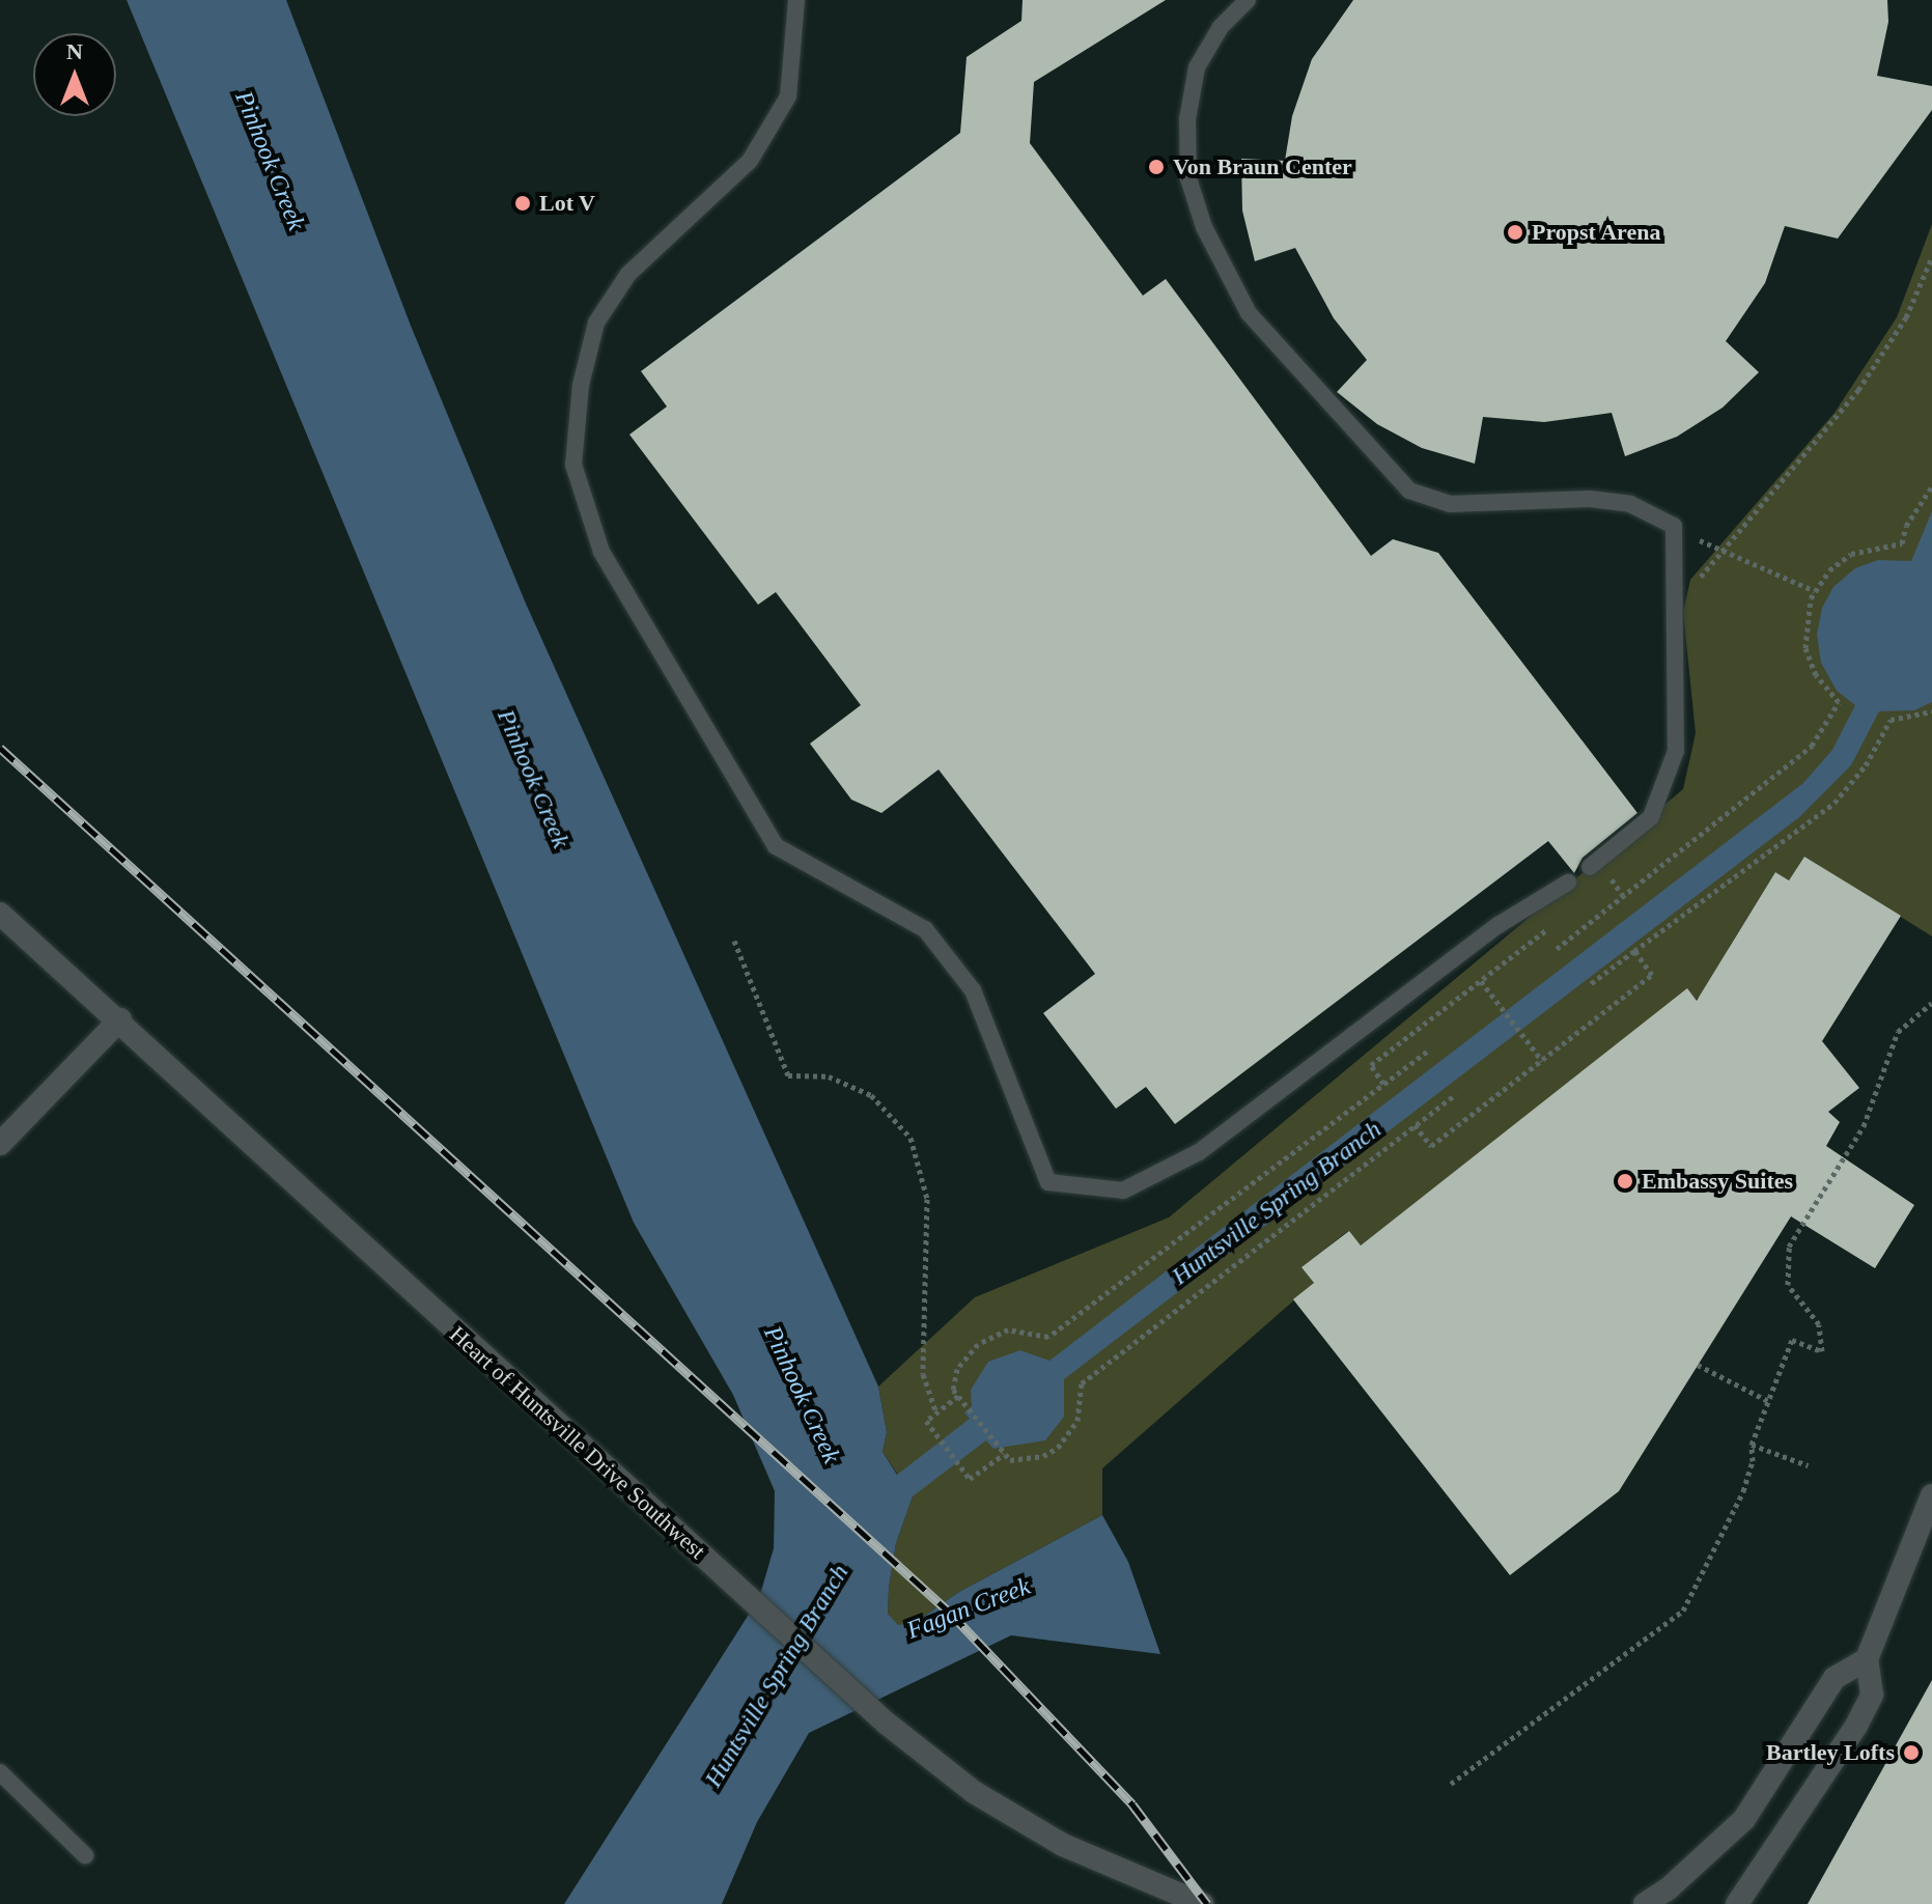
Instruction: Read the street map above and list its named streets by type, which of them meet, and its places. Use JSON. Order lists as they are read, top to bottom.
{
  "streets": {
    "street": ["Heart of Huntsville Drive Southwest"]
  },
  "water": ["Pinhook Creek", "Huntsville Spring Branch", "Fagan Creek"],
  "places": [
    "Von Braun Center",
    "Lot V",
    "Propst Arena",
    "Embassy Suites",
    "Bartley Lofts"
  ],
  "north": "top"
}
